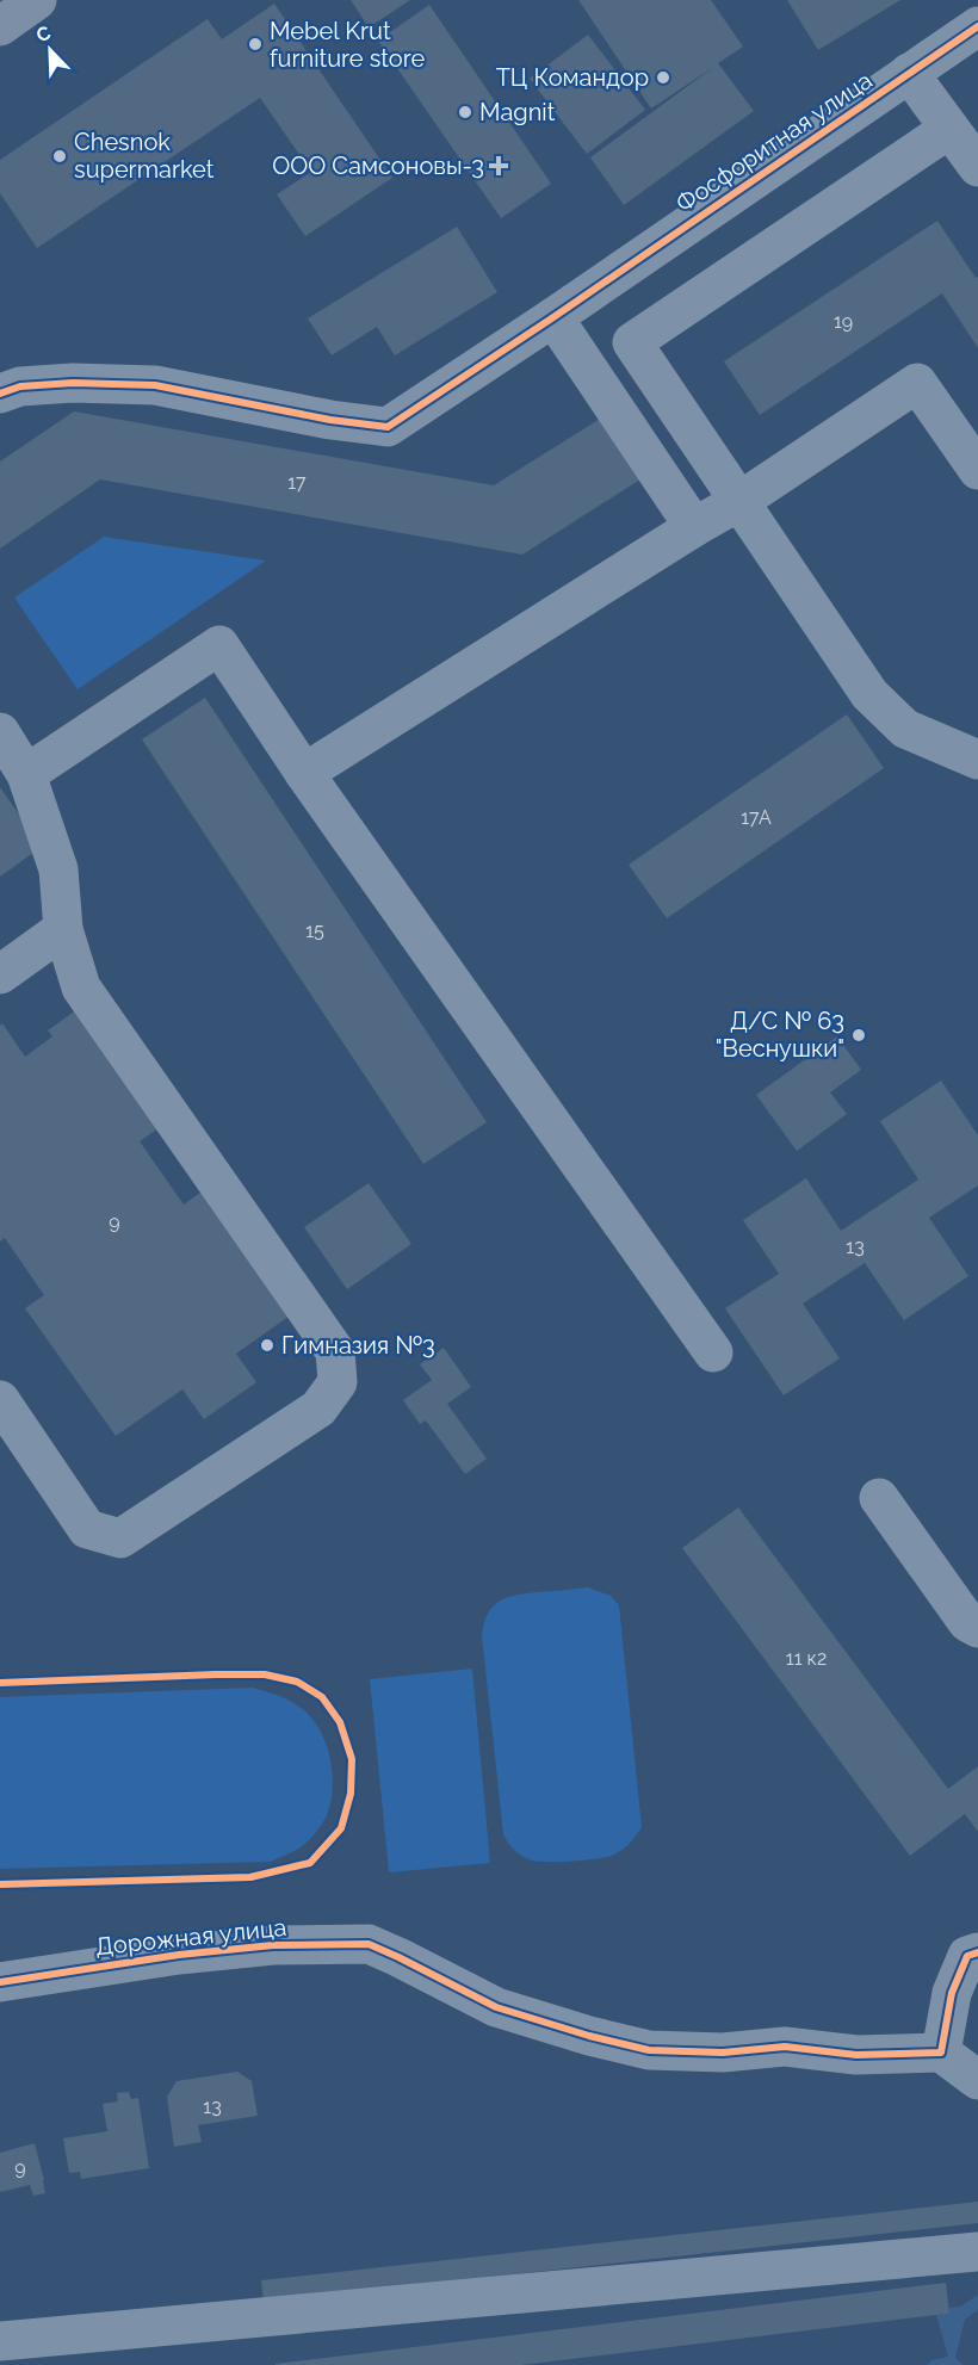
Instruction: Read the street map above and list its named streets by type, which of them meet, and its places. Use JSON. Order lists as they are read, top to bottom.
{
  "streets": {
    "street": ["Фосфоритная улица", "Дорожная улица"]
  },
  "places": {
    "other": [
      "Mebel Krut furniture store",
      "ТЦ Командор",
      "Magnit",
      "Chesnok supermarket",
      "Д/С № 63 \"Веснушки\"",
      "Гимназия №3"
    ],
    "health": ["ООО Самсоновы-3"]
  },
  "house_numbers": [
    "19",
    "17",
    "17А",
    "15",
    "9",
    "13",
    "11 к2",
    "13",
    "9"
  ],
  "north": "top left"
}
